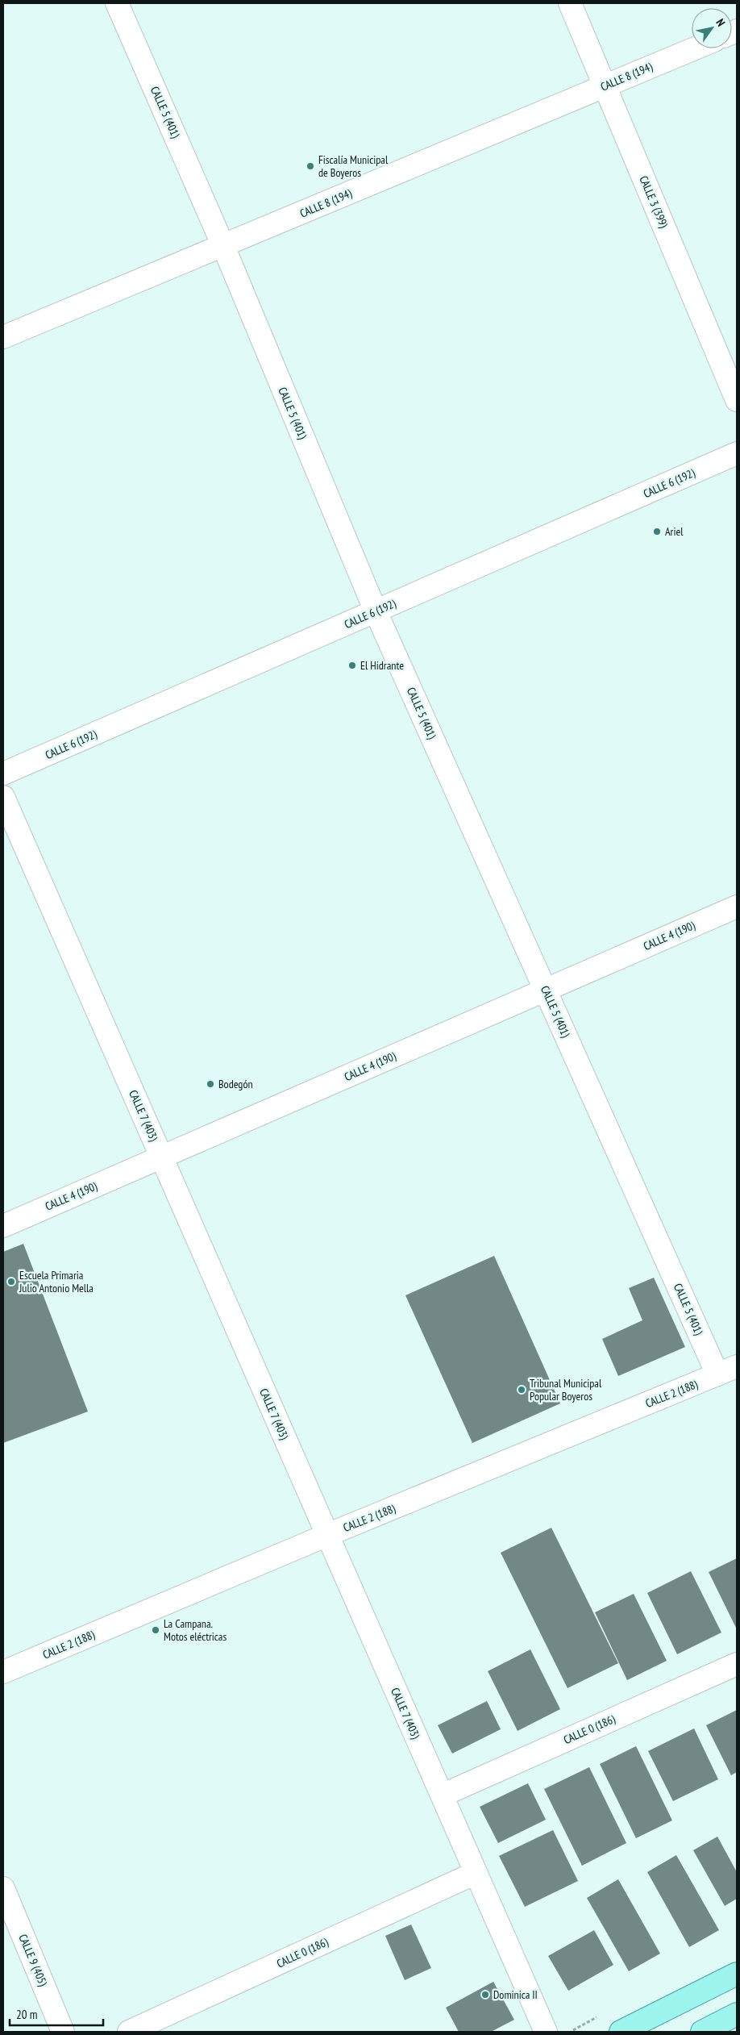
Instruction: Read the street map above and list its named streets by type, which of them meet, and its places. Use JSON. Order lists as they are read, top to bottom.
{
  "streets": {
    "street": [
      "CALLE 8 (194)",
      "CALLE 5 (401)",
      "CALLE 3 (399)",
      "CALLE 6 (192)",
      "CALLE 4 (190)",
      "CALLE 7 (403)",
      "CALLE 2 (188)",
      "CALLE 0 (186)",
      "CALLE 9 (405)"
    ]
  },
  "crossings": [
    ["CALLE 8 (194)", "CALLE 5 (401)"],
    ["CALLE 8 (194)", "CALLE 3 (399)"],
    ["CALLE 5 (401)", "CALLE 6 (192)"],
    ["CALLE 5 (401)", "CALLE 4 (190)"],
    ["CALLE 5 (401)", "CALLE 2 (188)"],
    ["CALLE 4 (190)", "CALLE 7 (403)"],
    ["CALLE 7 (403)", "CALLE 2 (188)"],
    ["CALLE 7 (403)", "CALLE 0 (186)"]
  ],
  "places": [
    "Fiscalía Municipal de Boyeros",
    "Ariel",
    "El Hidrante",
    "Bodegón",
    "Escuela Primaria Julio Antonio Mella",
    "Tribunal Municipal Popular Boyeros",
    "La Campana. Motos eléctricas",
    "Dominica II"
  ],
  "scale_bar": "20 m",
  "north": "top right"
}
